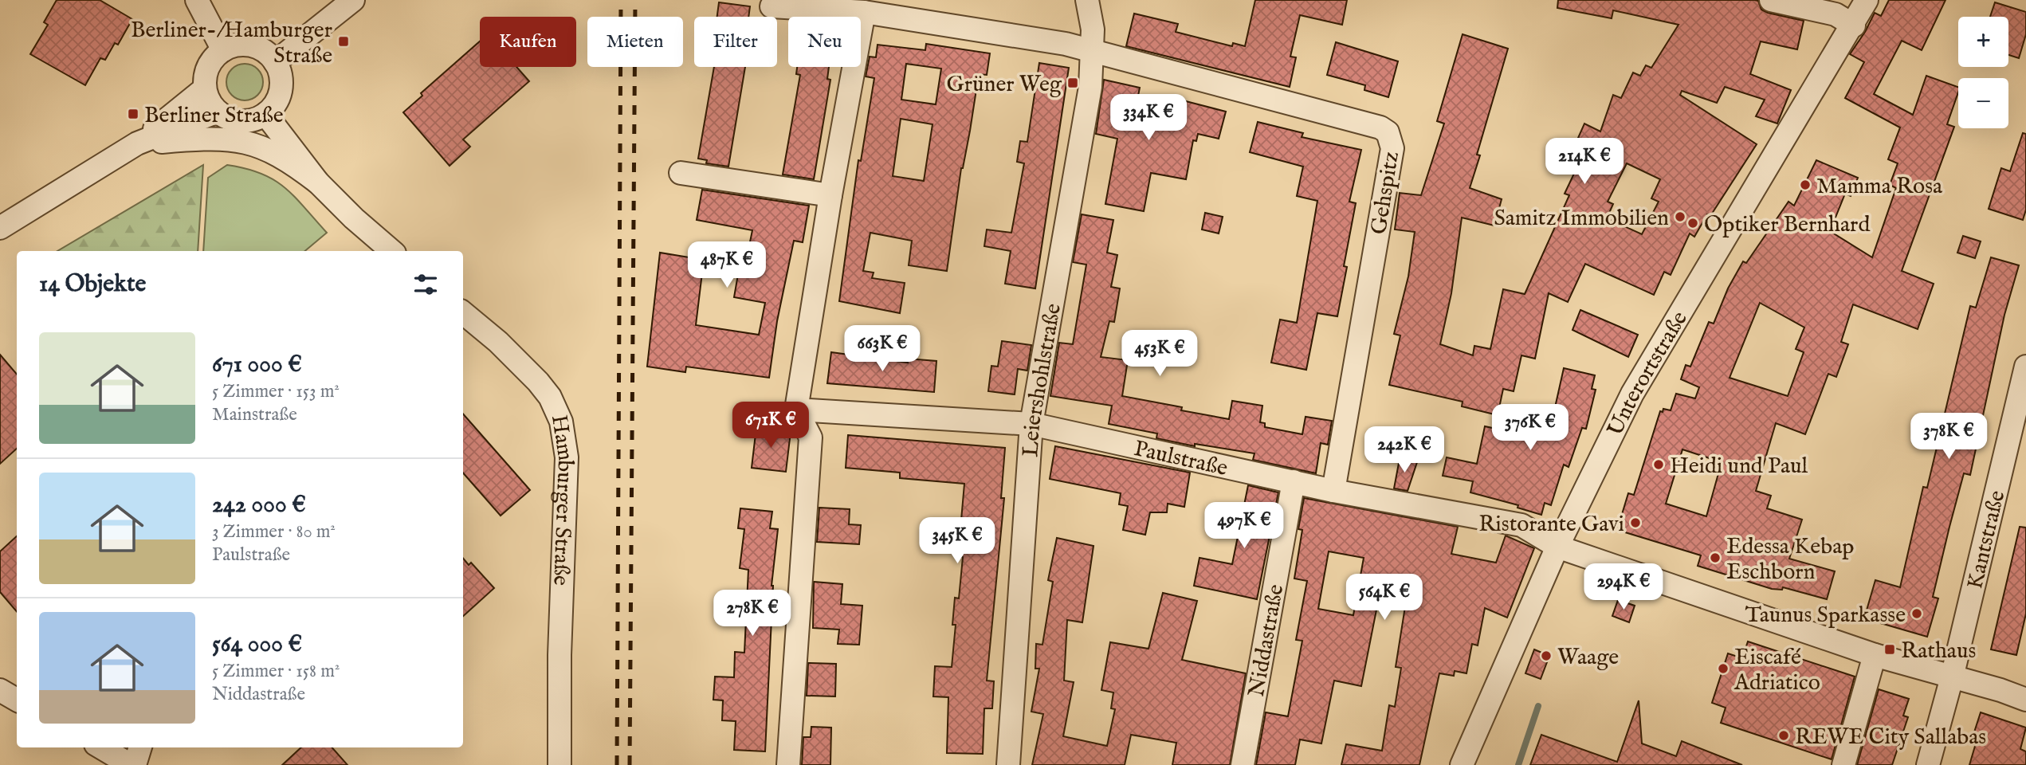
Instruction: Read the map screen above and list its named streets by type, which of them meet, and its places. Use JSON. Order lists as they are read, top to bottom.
{
  "streets": {
    "street": [
      "Gehspitz",
      "Unterortstraße",
      "Leiershohlstraße",
      "Paulstraße",
      "Hamburger Straße",
      "Kantstraße",
      "Niddastraße"
    ]
  },
  "crossings": [
    ["Gehspitz", "Leiershohlstraße"],
    ["Gehspitz", "Paulstraße"],
    ["Unterortstraße", "Paulstraße"],
    ["Leiershohlstraße", "Paulstraße"],
    ["Paulstraße", "Kantstraße"],
    ["Paulstraße", "Niddastraße"]
  ],
  "places": {
    "transit": [
      "Berliner-/Hamburger Straße",
      "Grüner Weg",
      "Berliner Straße",
      "Rathaus"
    ],
    "other": [
      "Mamma Rosa",
      "Samitz Immobilien",
      "Optiker Bernhard",
      "Heidi und Paul",
      "Ristorante Gavi",
      "Edessa Kebap Eschborn",
      "Taunus Sparkasse",
      "Waage",
      "Eiscafé Adriatico",
      "REWE City Sallabas"
    ]
  },
  "page": {
    "map_buttons": ["+", "−"],
    "chip": [
      "Kaufen",
      "Mieten",
      "Filter",
      "Neu"
    ],
    "price": [
      "334K €",
      "214K €",
      "487K €",
      "663K €",
      "453K €",
      "671K €",
      "376K €",
      "378K €",
      "242K €",
      "497K €",
      "345K €",
      "294K €",
      "564K €",
      "278K €"
    ],
    "heading": "14 Objekte",
    "list": [
      {
        "name": "671 000 €",
        "note": "5 Zimmer · 153 m² · Mainstraße"
      },
      {
        "name": "242 000 €",
        "note": "3 Zimmer · 80 m² · Paulstraße"
      },
      {
        "name": "564 000 €",
        "note": "5 Zimmer · 158 m² · Niddastraße"
      }
    ]
  }
}
